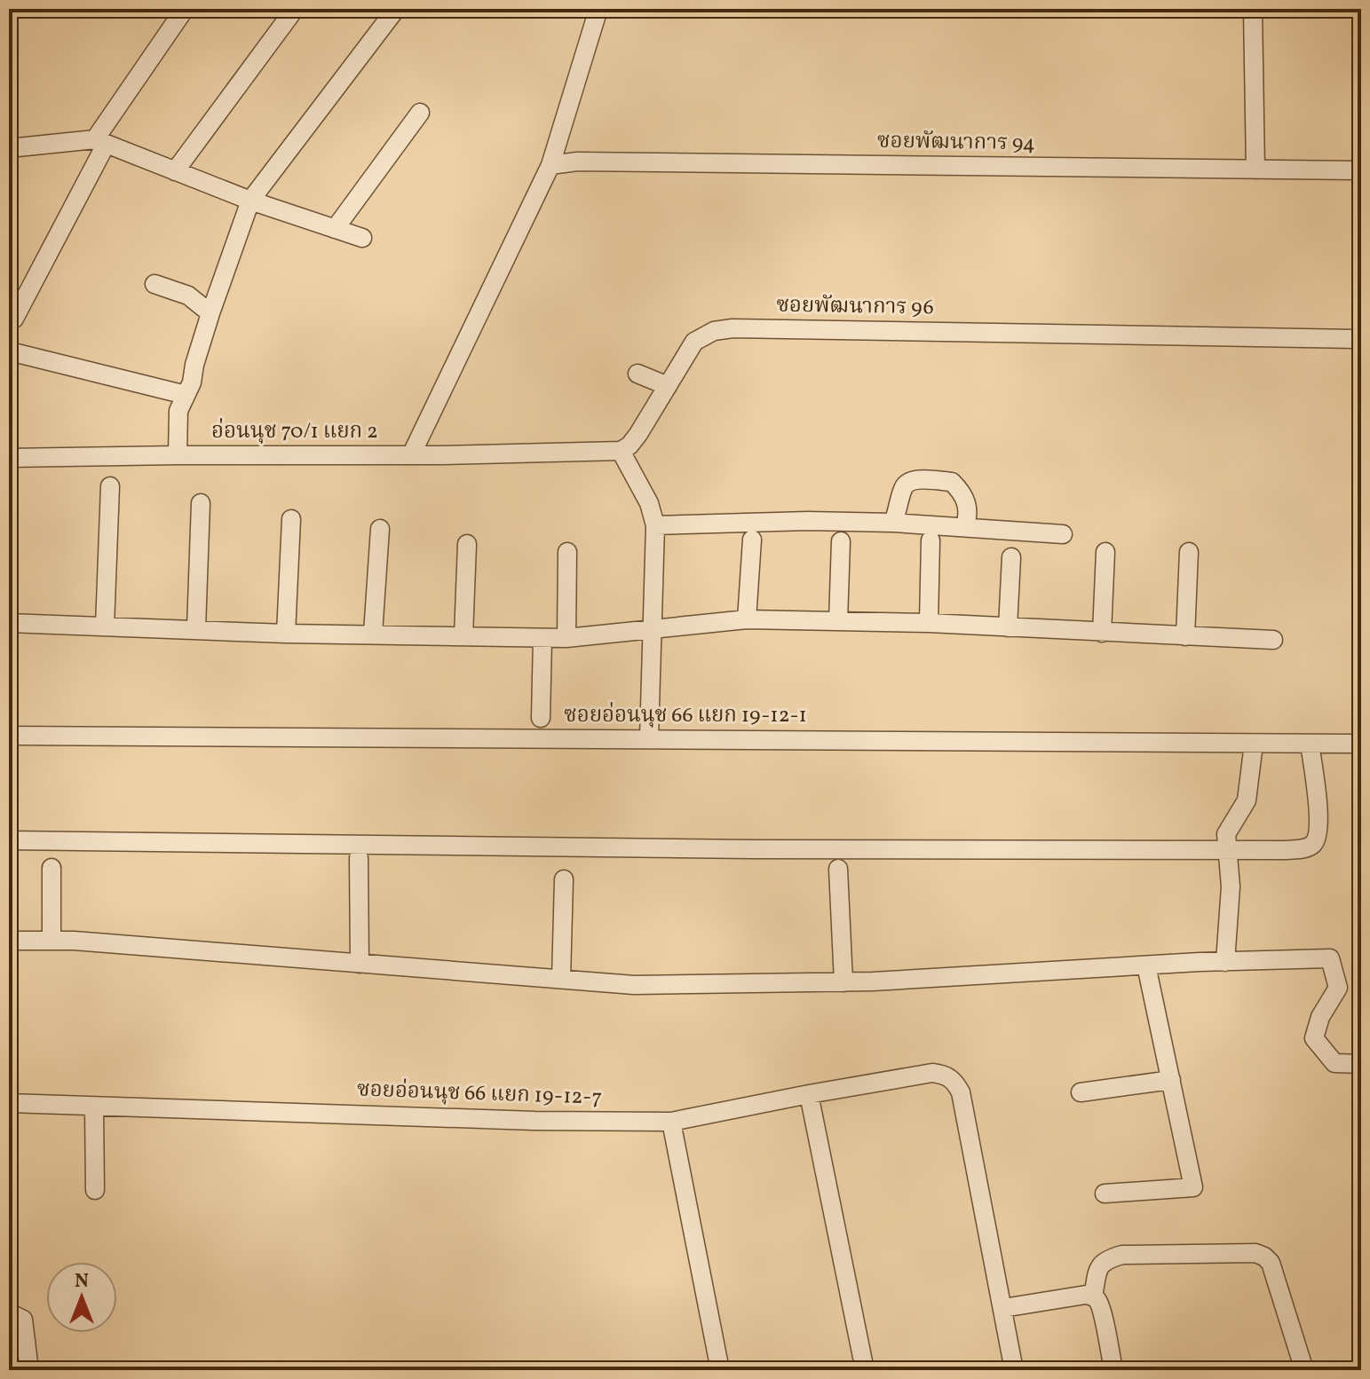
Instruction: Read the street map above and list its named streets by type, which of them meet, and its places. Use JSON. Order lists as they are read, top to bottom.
{
  "streets": {
    "street": [
      "ซอยพัฒนาการ 94",
      "ซอยพัฒนาการ 96",
      "อ่อนนุช 70/1 แยก 2",
      "ซอยอ่อนนุช 66 แยก 19-12-1",
      "ซอยอ่อนนุช 66 แยก 19-12-7"
    ]
  },
  "north": "top"
}
